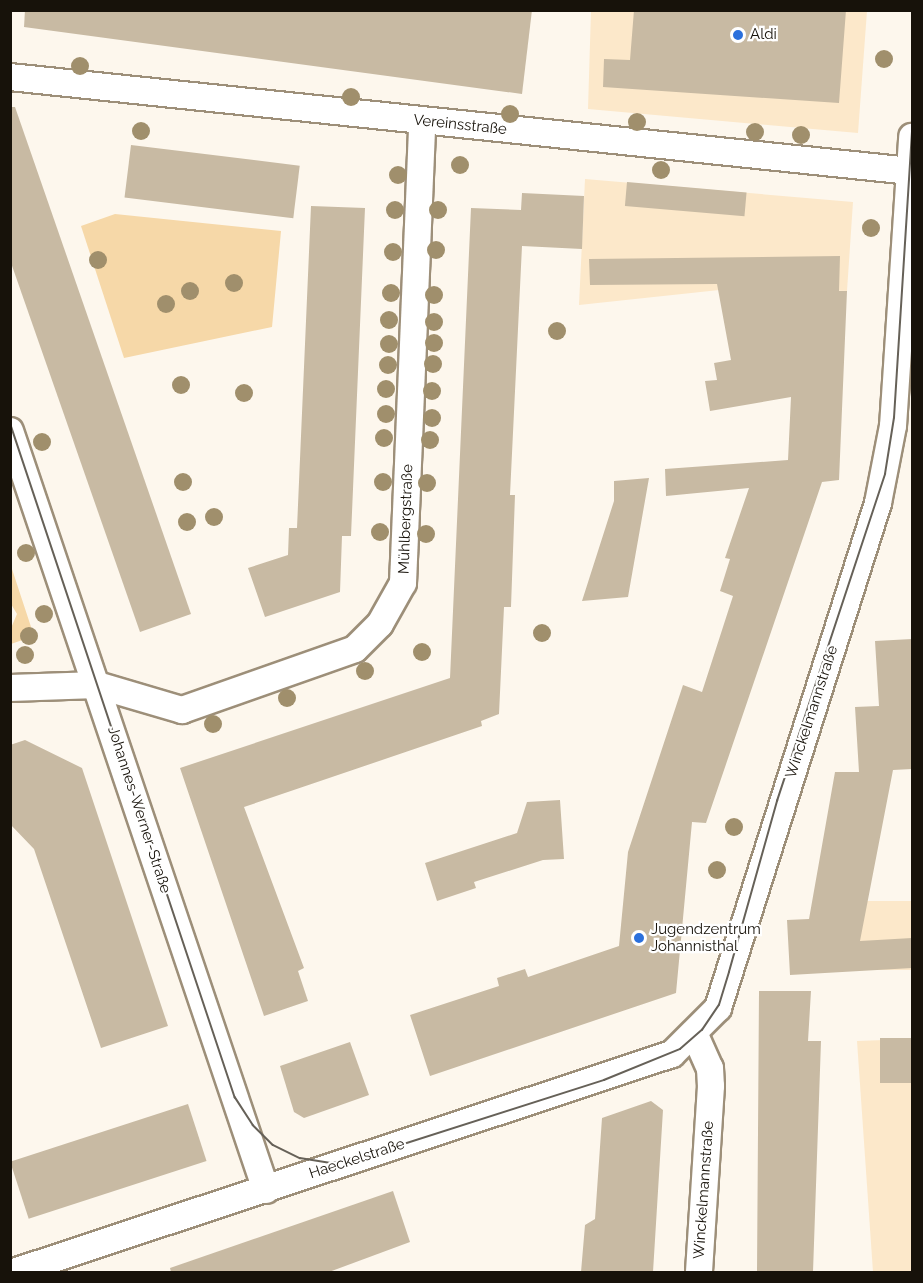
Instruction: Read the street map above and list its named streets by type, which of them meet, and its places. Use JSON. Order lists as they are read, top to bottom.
{
  "streets": {
    "street": [
      "Vereinsstraße",
      "Mühlbergstraße",
      "Winckelmannstraße",
      "Johannes-Werner-Straße",
      "Haeckelstraße"
    ]
  },
  "crossings": [
    ["Vereinsstraße", "Mühlbergstraße"],
    ["Vereinsstraße", "Winckelmannstraße"],
    ["Mühlbergstraße", "Johannes-Werner-Straße"],
    ["Winckelmannstraße", "Haeckelstraße"],
    ["Johannes-Werner-Straße", "Haeckelstraße"]
  ],
  "places": ["Aldi", "Jugendzentrum Johannisthal"]
}
